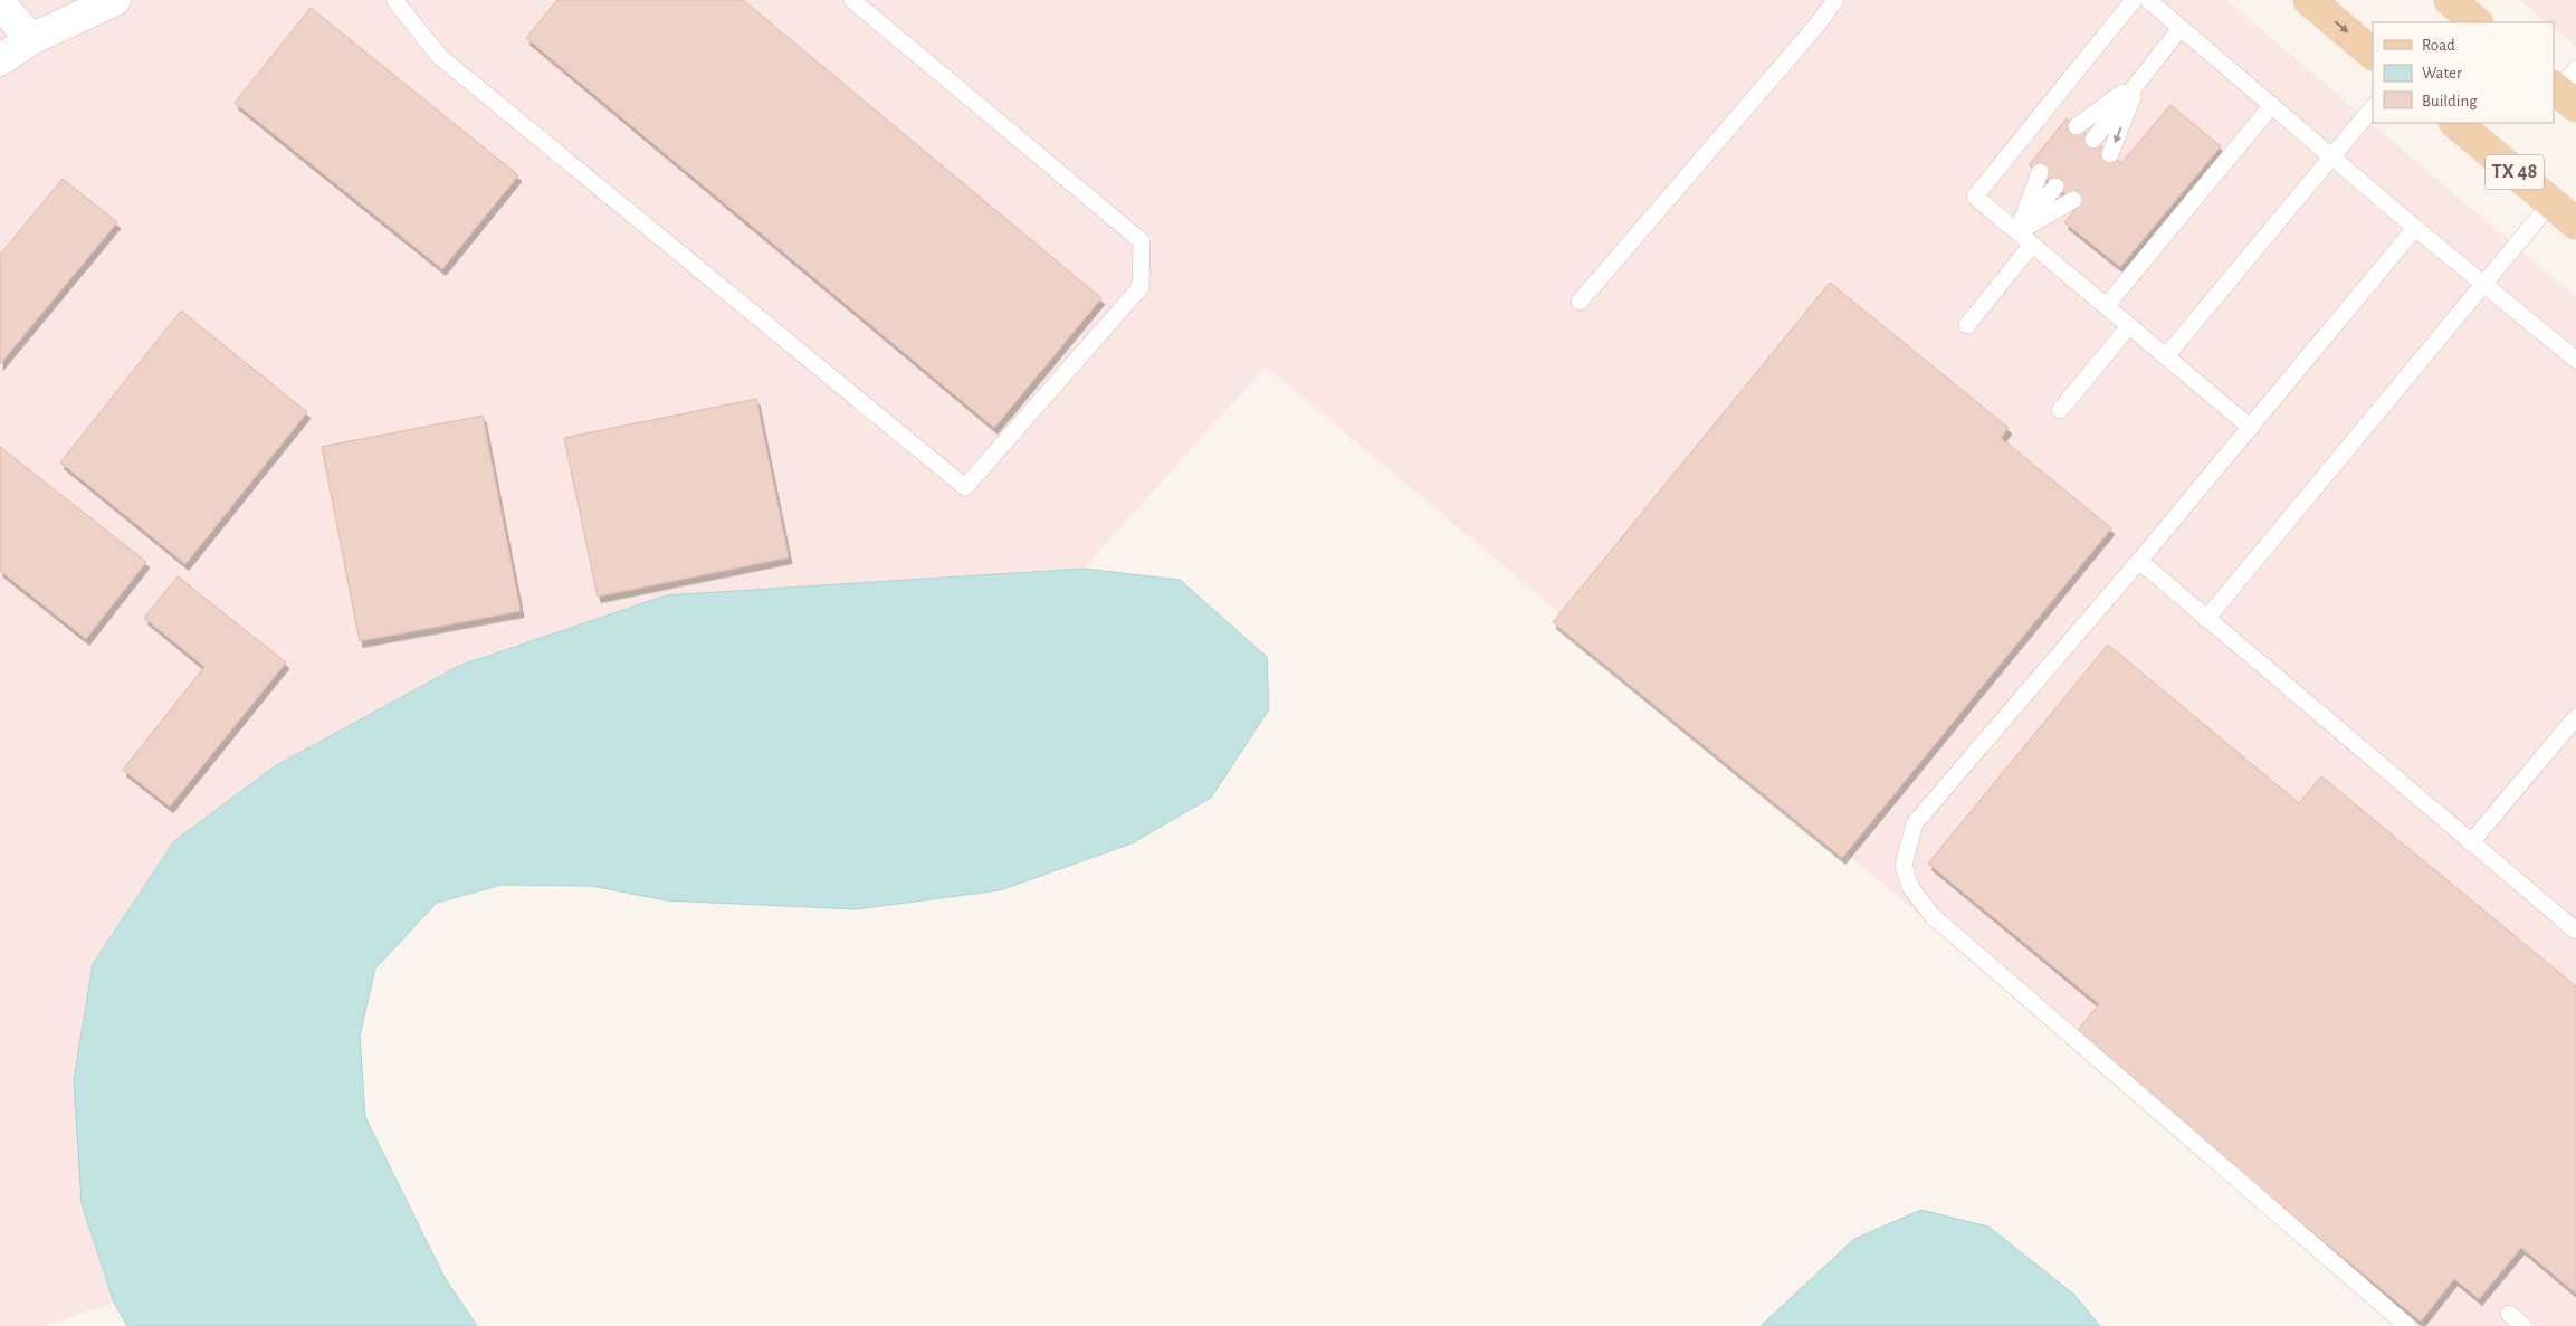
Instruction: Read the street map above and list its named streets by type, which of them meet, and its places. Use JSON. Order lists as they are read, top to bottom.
{
  "streets": {
    "main road": ["TX 48"]
  },
  "legend": ["Road", "Water", "Building"]
}
